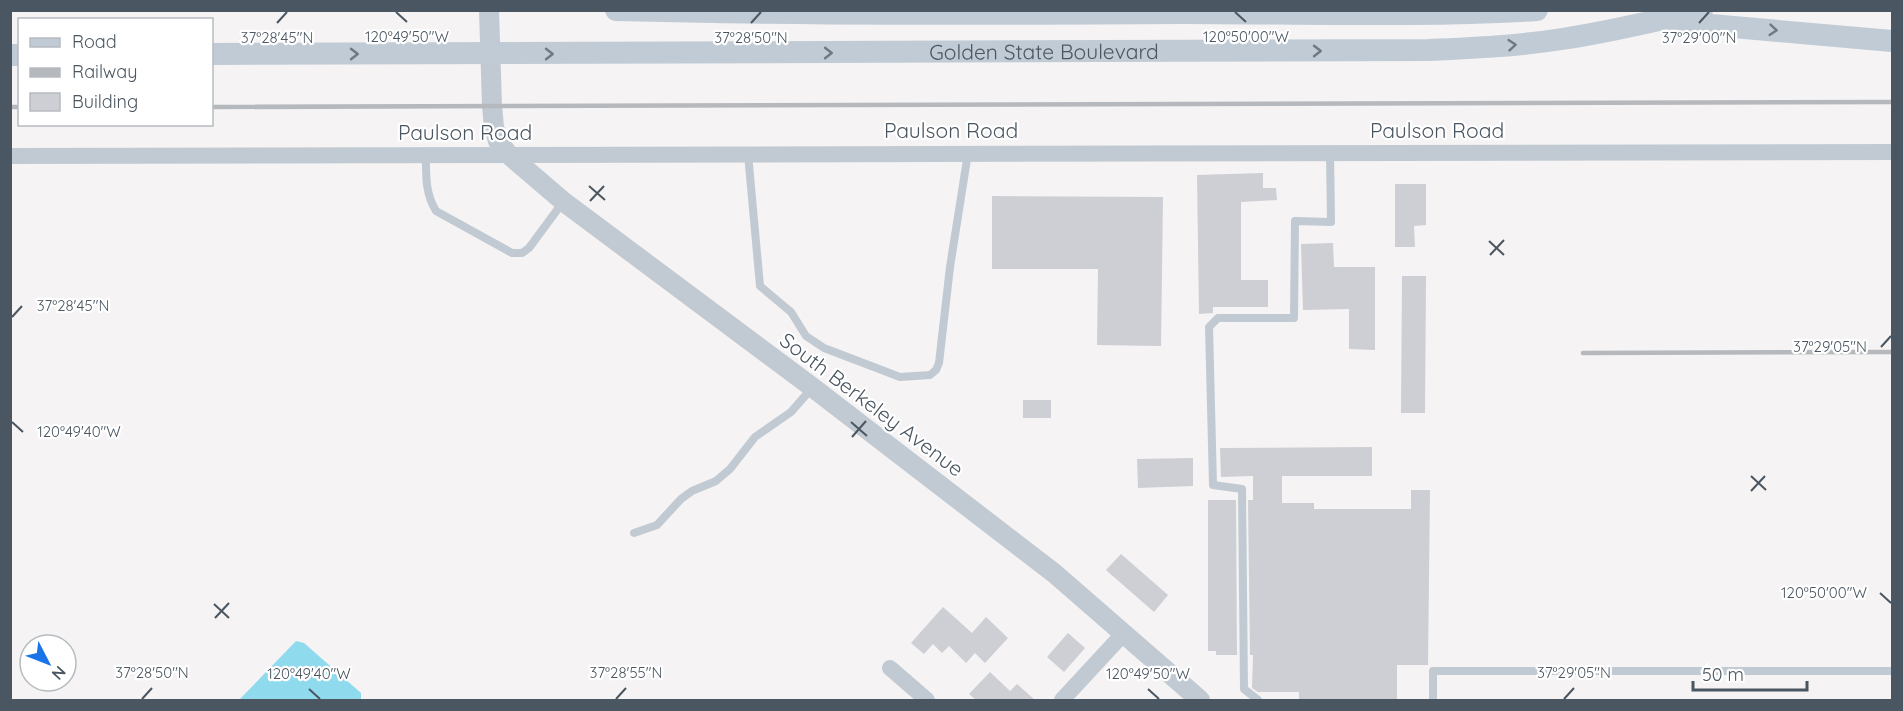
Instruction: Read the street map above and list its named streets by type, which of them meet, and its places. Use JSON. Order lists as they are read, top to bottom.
{
  "streets": {
    "main road": ["Golden State Boulevard"],
    "street": ["Paulson Road", "South Berkeley Avenue"]
  },
  "crossings": [
    ["Paulson Road", "South Berkeley Avenue"]
  ],
  "legend": ["Road", "Railway", "Building"],
  "scale_bar": "50 m",
  "north": "bottom right",
  "coordinates": [
    "120°50'00\"W",
    "120°49'50\"W",
    "37°28'45\"N",
    "37°28'50\"N",
    "37°29'00\"N",
    "37°29'05\"N",
    "120°49'40\"W",
    "37°28'55\"N"
  ]
}
